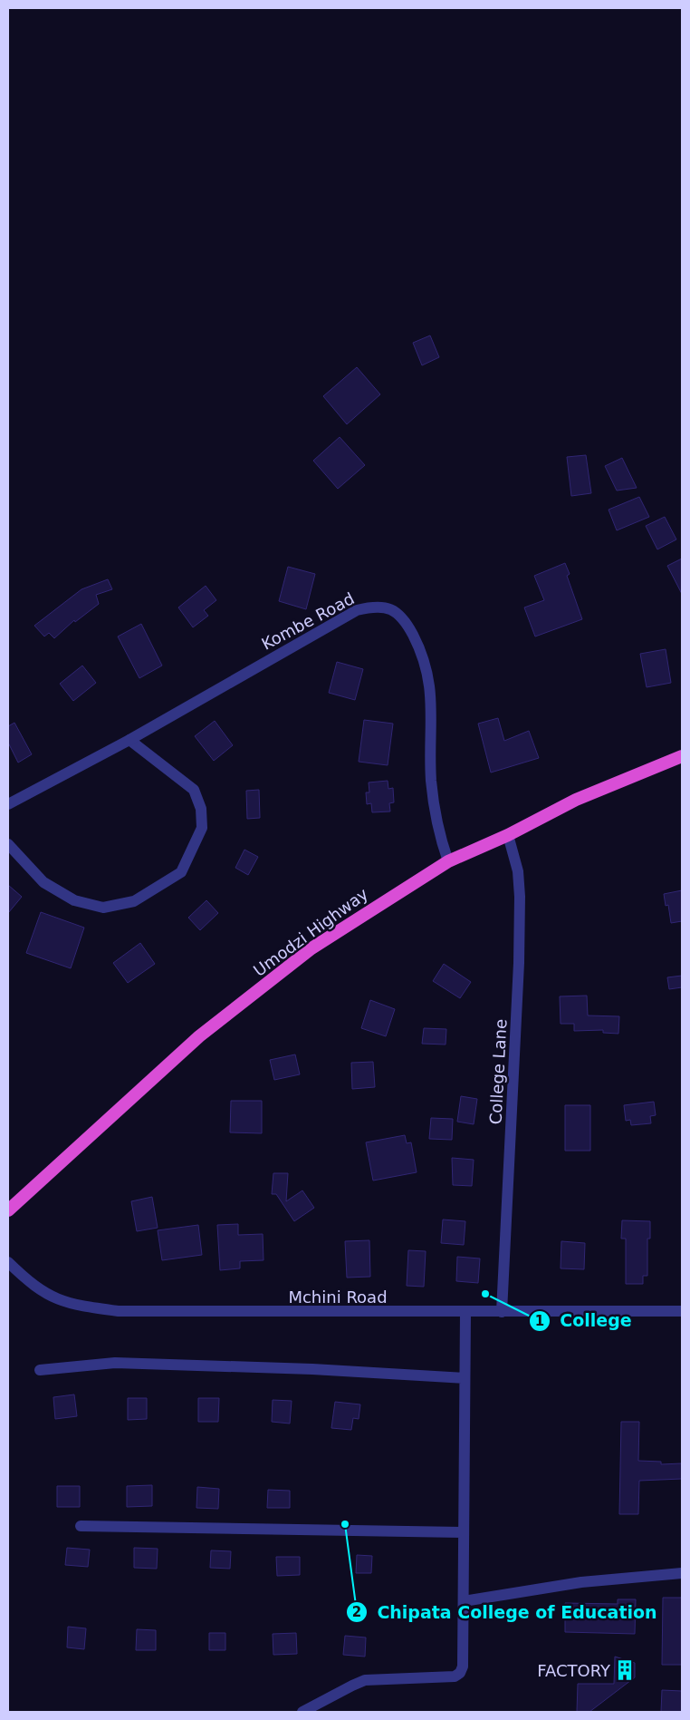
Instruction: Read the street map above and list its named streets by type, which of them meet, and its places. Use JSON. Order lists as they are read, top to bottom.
{
  "streets": {
    "highway": ["Umodzi Highway"],
    "street": ["Kombe Road", "College Lane", "Mchini Road"]
  },
  "crossings": [
    ["Kombe Road", "Umodzi Highway"],
    ["Umodzi Highway", "College Lane"],
    ["College Lane", "Mchini Road"]
  ],
  "places": {
    "other": ["College", "Chipata College of Education"],
    "building": ["FACTORY"]
  }
}
